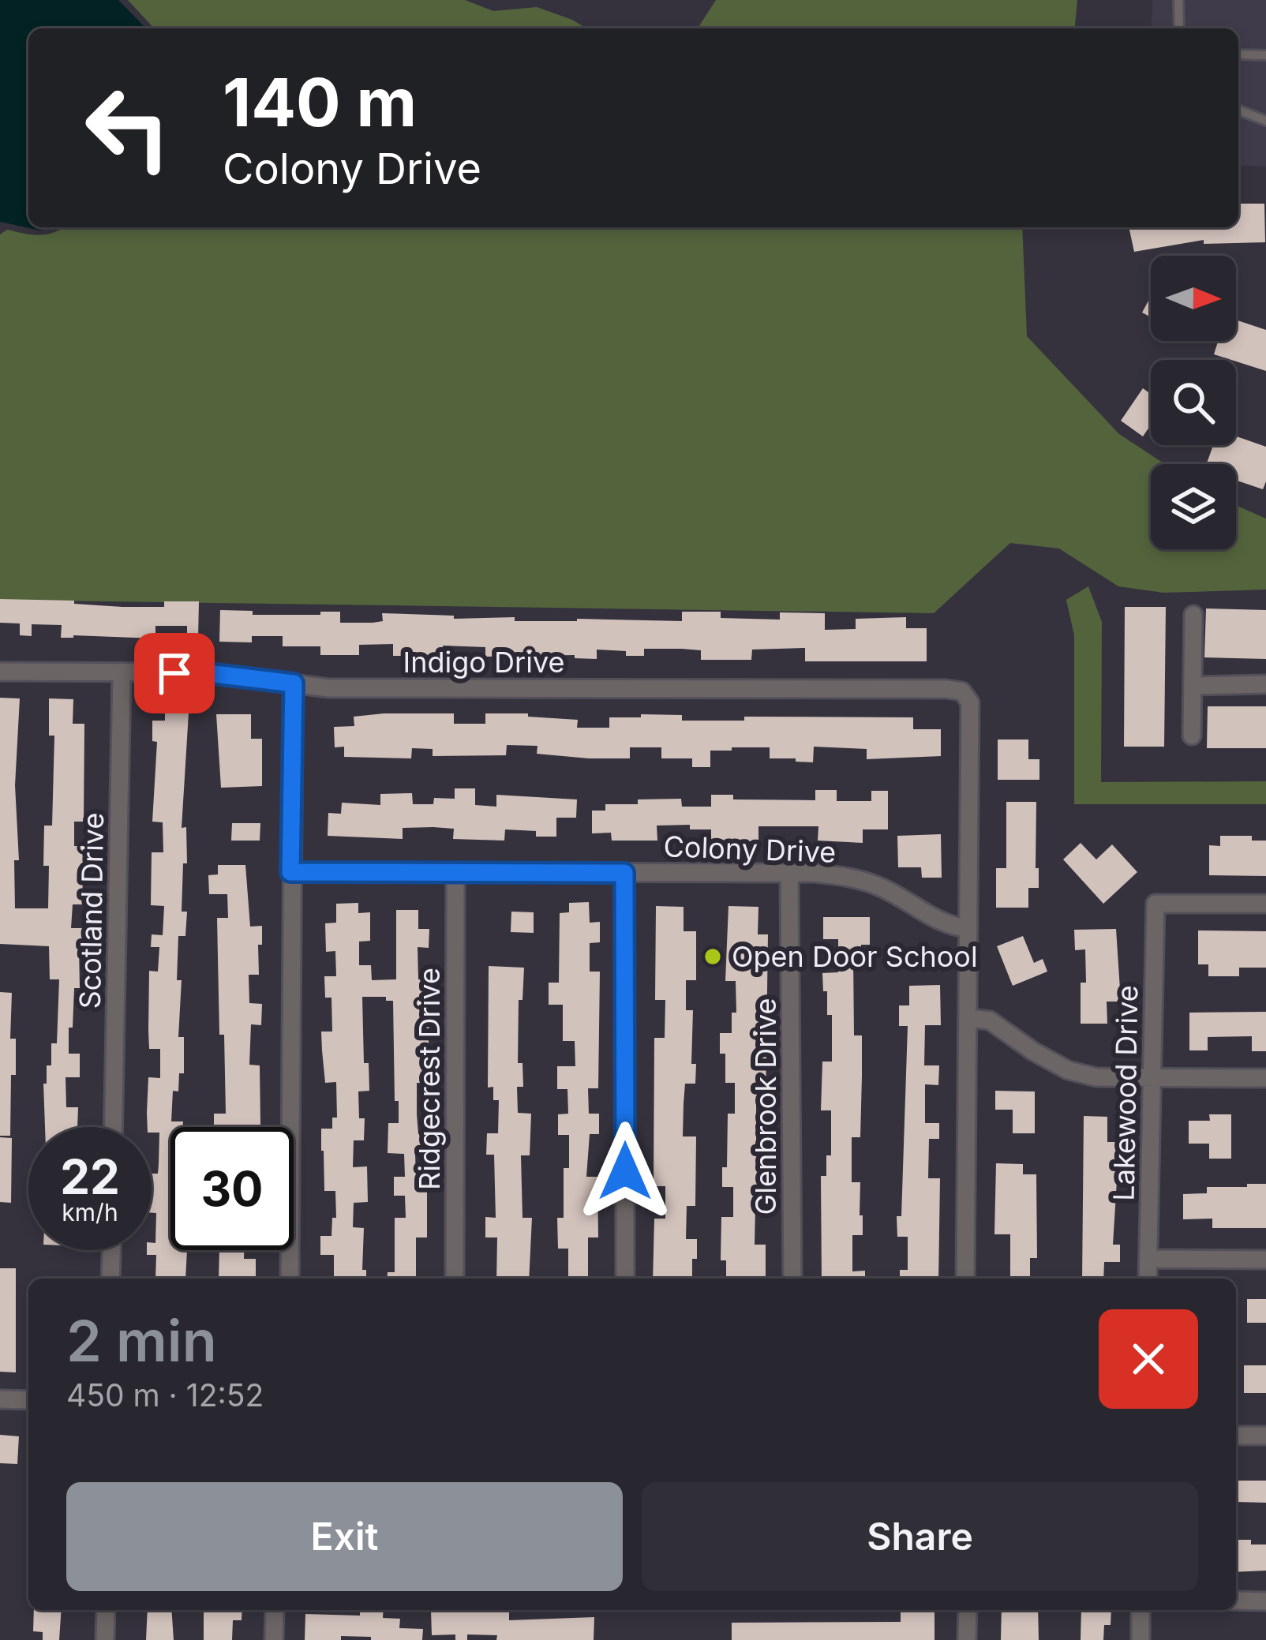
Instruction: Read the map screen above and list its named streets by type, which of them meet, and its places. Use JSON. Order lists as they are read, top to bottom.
{
  "streets": {
    "street": [
      "Indigo Drive",
      "Colony Drive",
      "Scotland Drive",
      "Ridgecrest Drive",
      "Lakewood Drive",
      "Glenbrook Drive"
    ]
  },
  "crossings": [
    ["Indigo Drive", "Colony Drive"],
    ["Indigo Drive", "Scotland Drive"],
    ["Colony Drive", "Ridgecrest Drive"],
    ["Colony Drive", "Glenbrook Drive"]
  ],
  "places": ["Open Door School"],
  "north": "right",
  "page": {
    "turn": ["140 m", "Colony Drive"],
    "speed": "22 km/h",
    "limit": "30",
    "heading": ["2 min", "450 m · 12:52"],
    "buttons": ["Exit", "Share"]
  }
}
